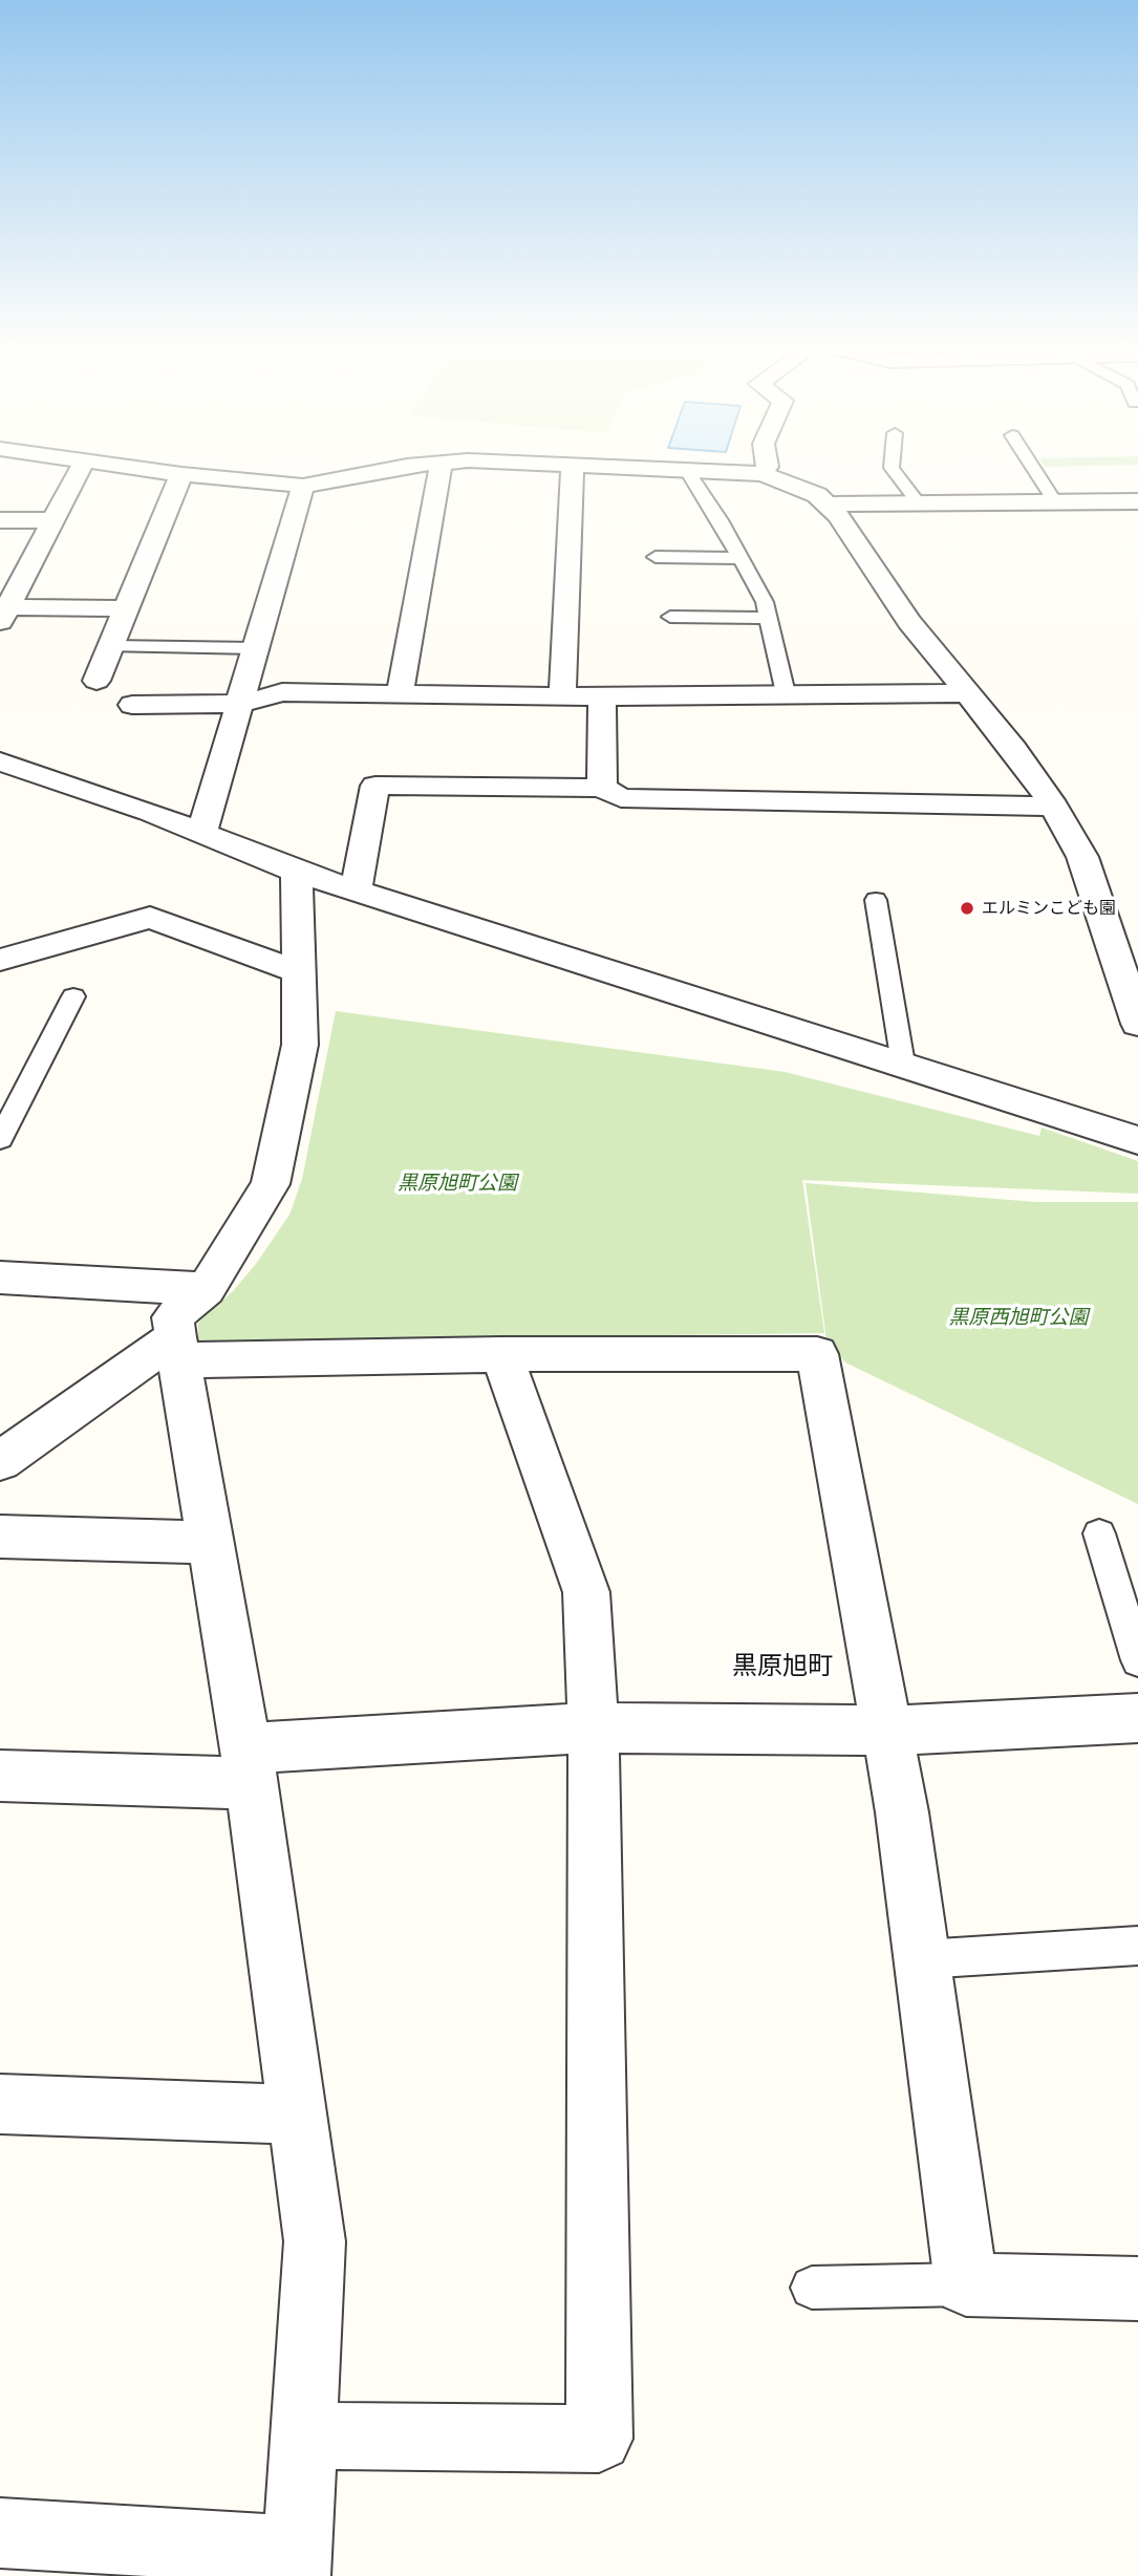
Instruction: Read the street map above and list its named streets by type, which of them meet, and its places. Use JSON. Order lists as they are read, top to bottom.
{
  "districts": ["黒原旭町"],
  "parks": ["黒原旭町公園", "黒原西旭町公園"],
  "places": ["エルミンこども園"]
}
